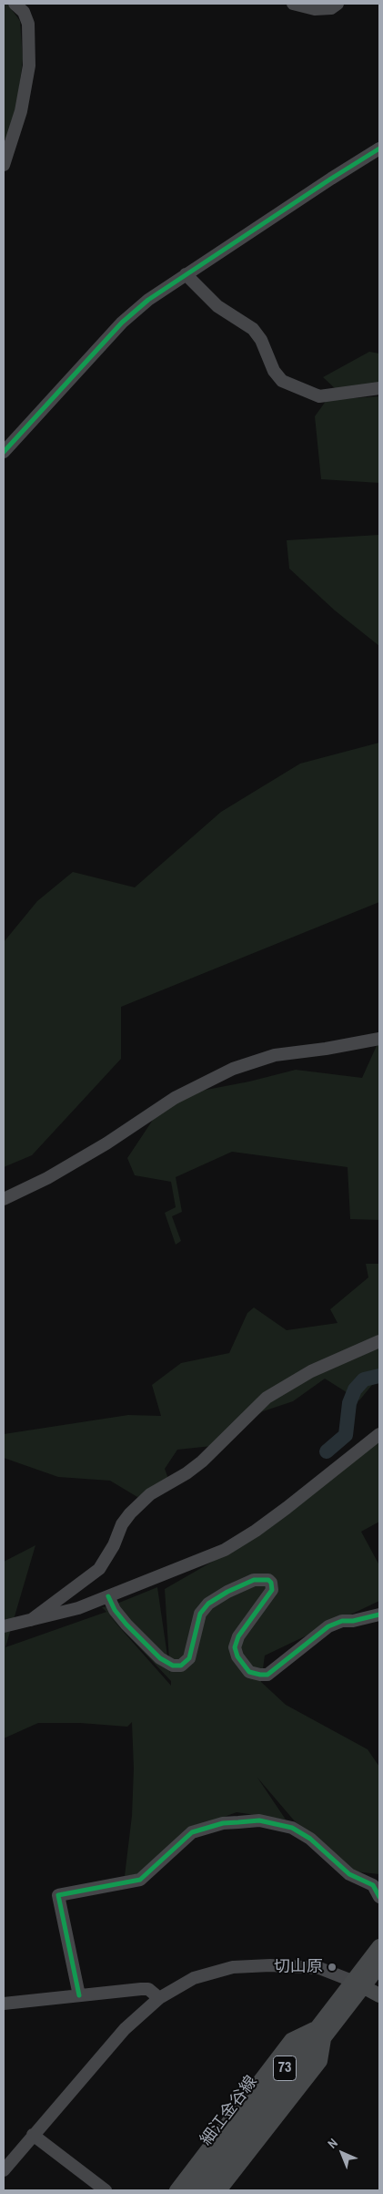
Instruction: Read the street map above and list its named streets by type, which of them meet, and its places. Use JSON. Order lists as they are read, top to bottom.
{
  "streets": {
    "main road": ["73", "細江金谷線"]
  },
  "places": ["切山原"],
  "north": "top left"
}
